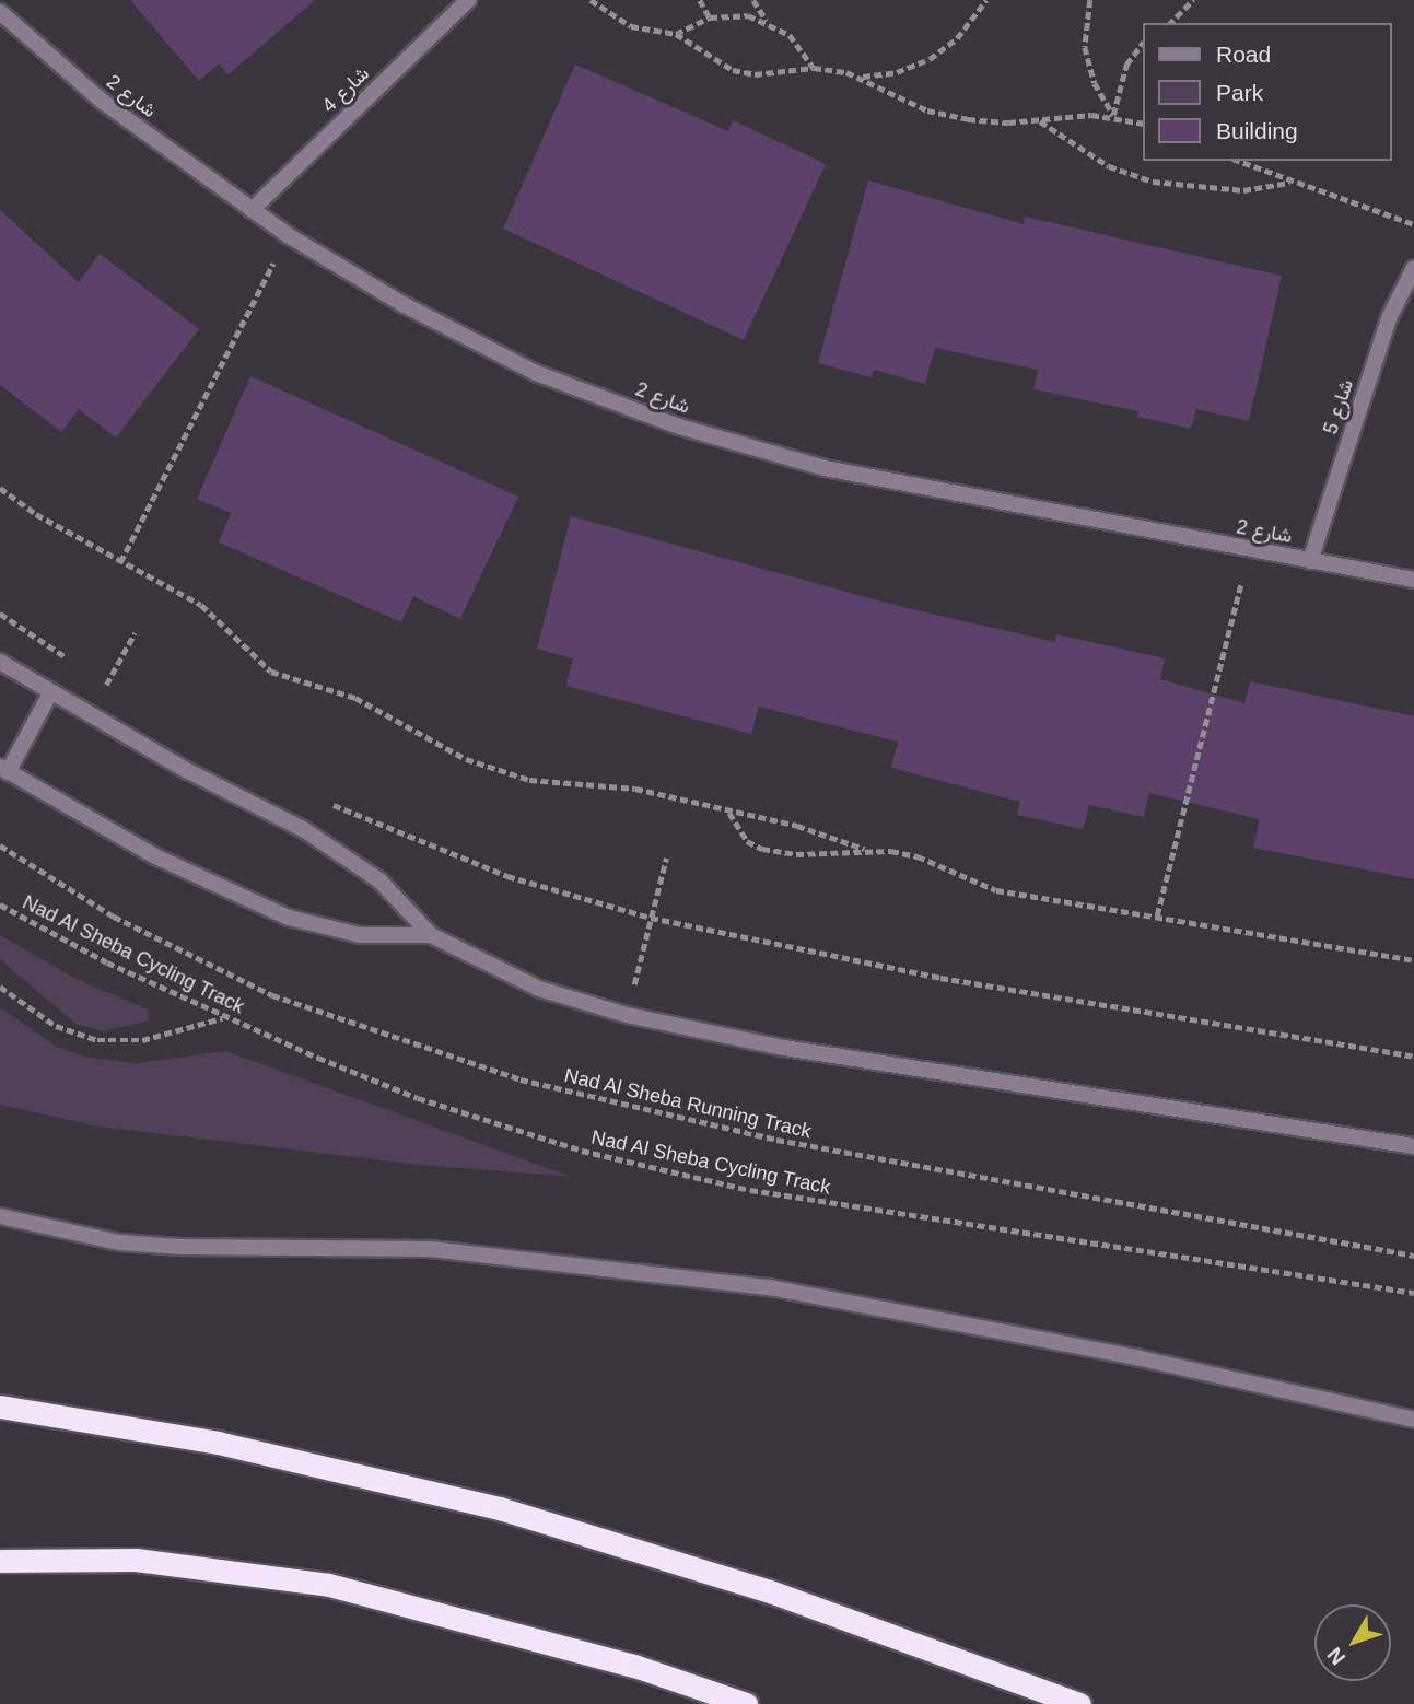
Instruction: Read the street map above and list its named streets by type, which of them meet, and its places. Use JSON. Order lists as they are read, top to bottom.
{
  "streets": {
    "street": ["شارع 4", "شارع 2", "شارع 5"],
    "path": ["Nad Al Sheba Cycling Track", "Nad Al Sheba Running Track"]
  },
  "crossings": [
    ["شارع 4", "شارع 2"],
    ["شارع 2", "شارع 5"]
  ],
  "legend": ["Road", "Park", "Building"],
  "north": "bottom left"
}
